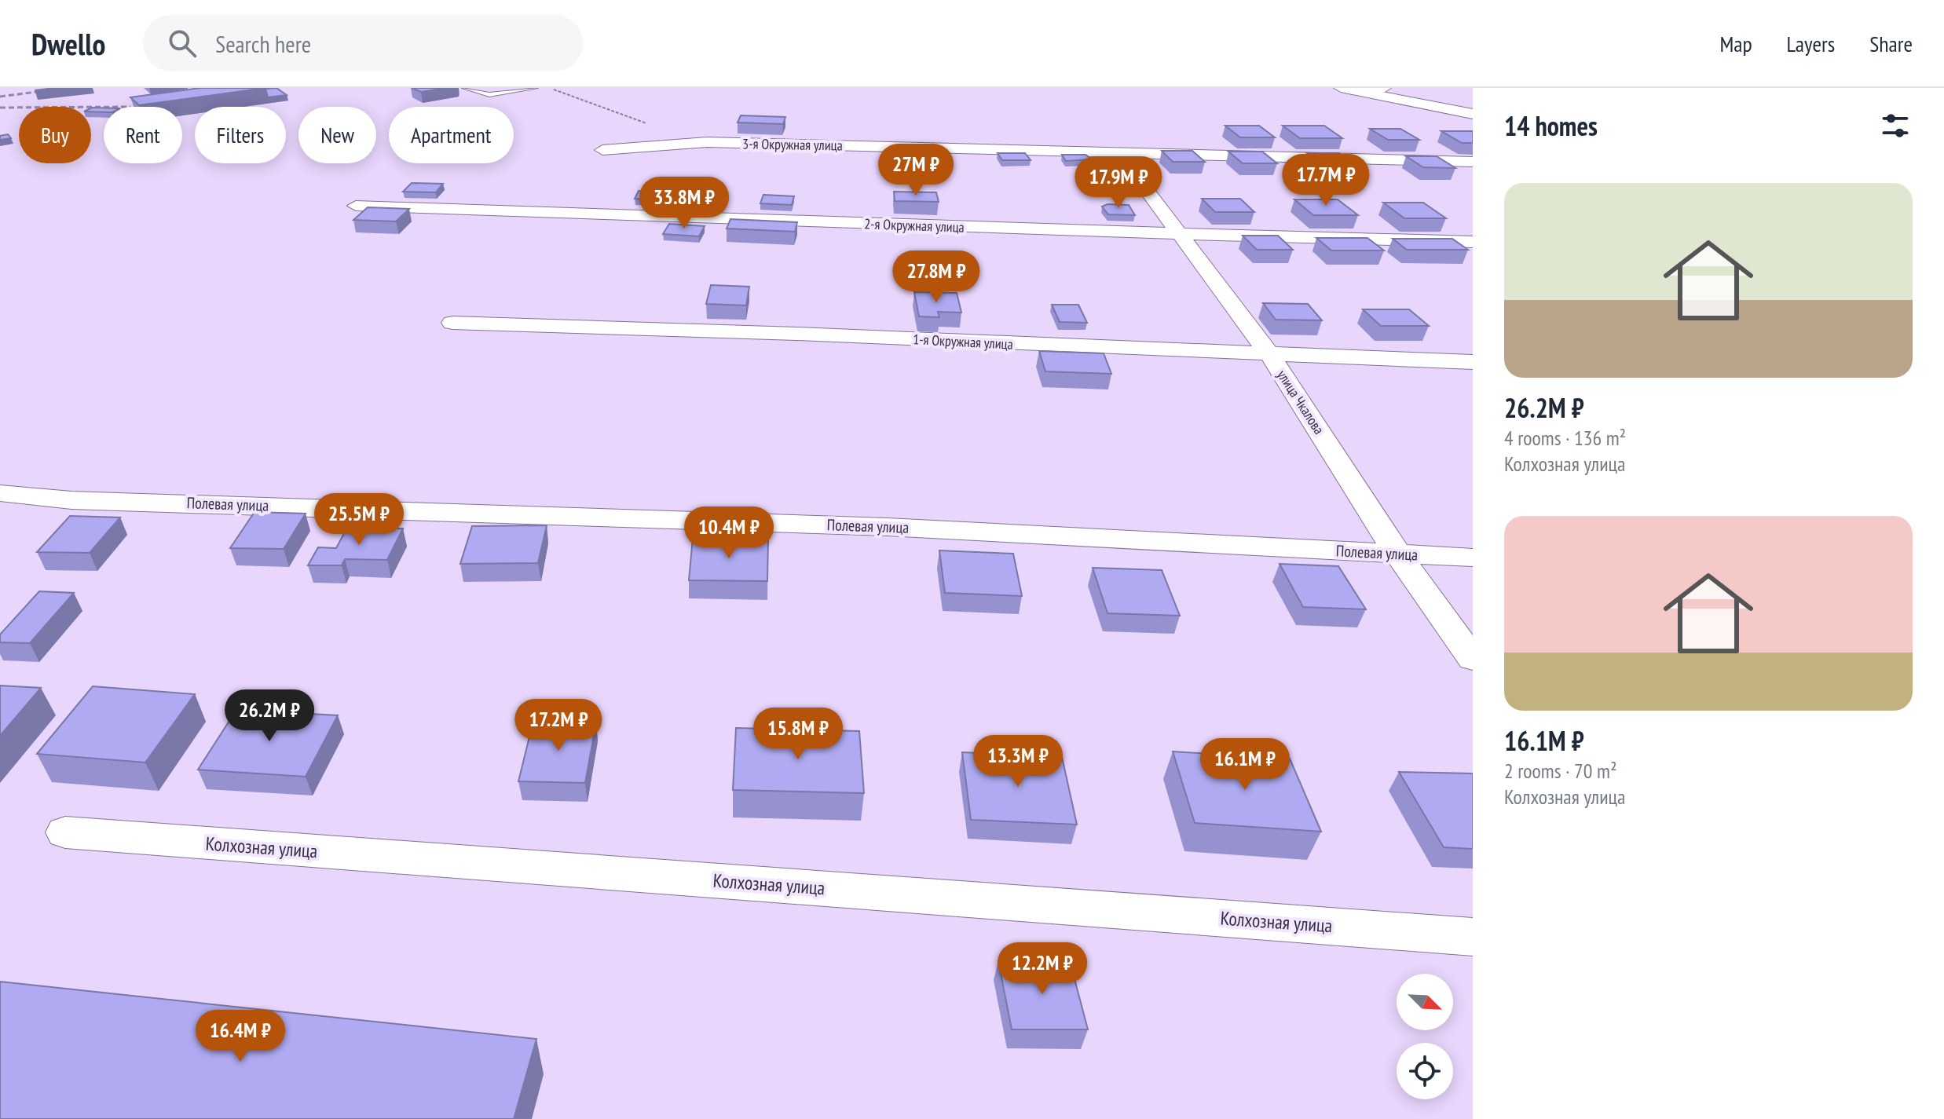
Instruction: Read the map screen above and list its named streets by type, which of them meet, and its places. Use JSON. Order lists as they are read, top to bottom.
{
  "streets": {
    "street": [
      "3-я Окружная улица",
      "2-я Окружная улица",
      "1-я Окружная улица",
      "улица Чкалова",
      "Полевая улица",
      "Колхозная улица"
    ]
  },
  "crossings": [
    ["3-я Окружная улица", "улица Чкалова"],
    ["2-я Окружная улица", "улица Чкалова"],
    ["1-я Окружная улица", "улица Чкалова"],
    ["улица Чкалова", "Полевая улица"]
  ],
  "north": "bottom right",
  "page": {
    "header": "Dwello",
    "search": "Search here",
    "nav": ["Map", "Layers", "Share"],
    "heading": "14 homes",
    "chip": [
      "Buy",
      "Rent",
      "Filters",
      "New",
      "Apartment"
    ],
    "price": [
      "27M ₽",
      "17.7M ₽",
      "17.9M ₽",
      "33.8M ₽",
      "27.8M ₽",
      "25.5M ₽",
      "10.4M ₽",
      "26.2M ₽",
      "17.2M ₽",
      "15.8M ₽",
      "13.3M ₽",
      "16.1M ₽",
      "12.2M ₽",
      "16.4M ₽"
    ],
    "list": [
      {
        "name": "26.2M ₽",
        "note": "4 rooms · 136 m² · Колхозная улица"
      },
      {
        "name": "16.1M ₽",
        "note": "2 rooms · 70 m² · Колхозная улица"
      }
    ]
  }
}
